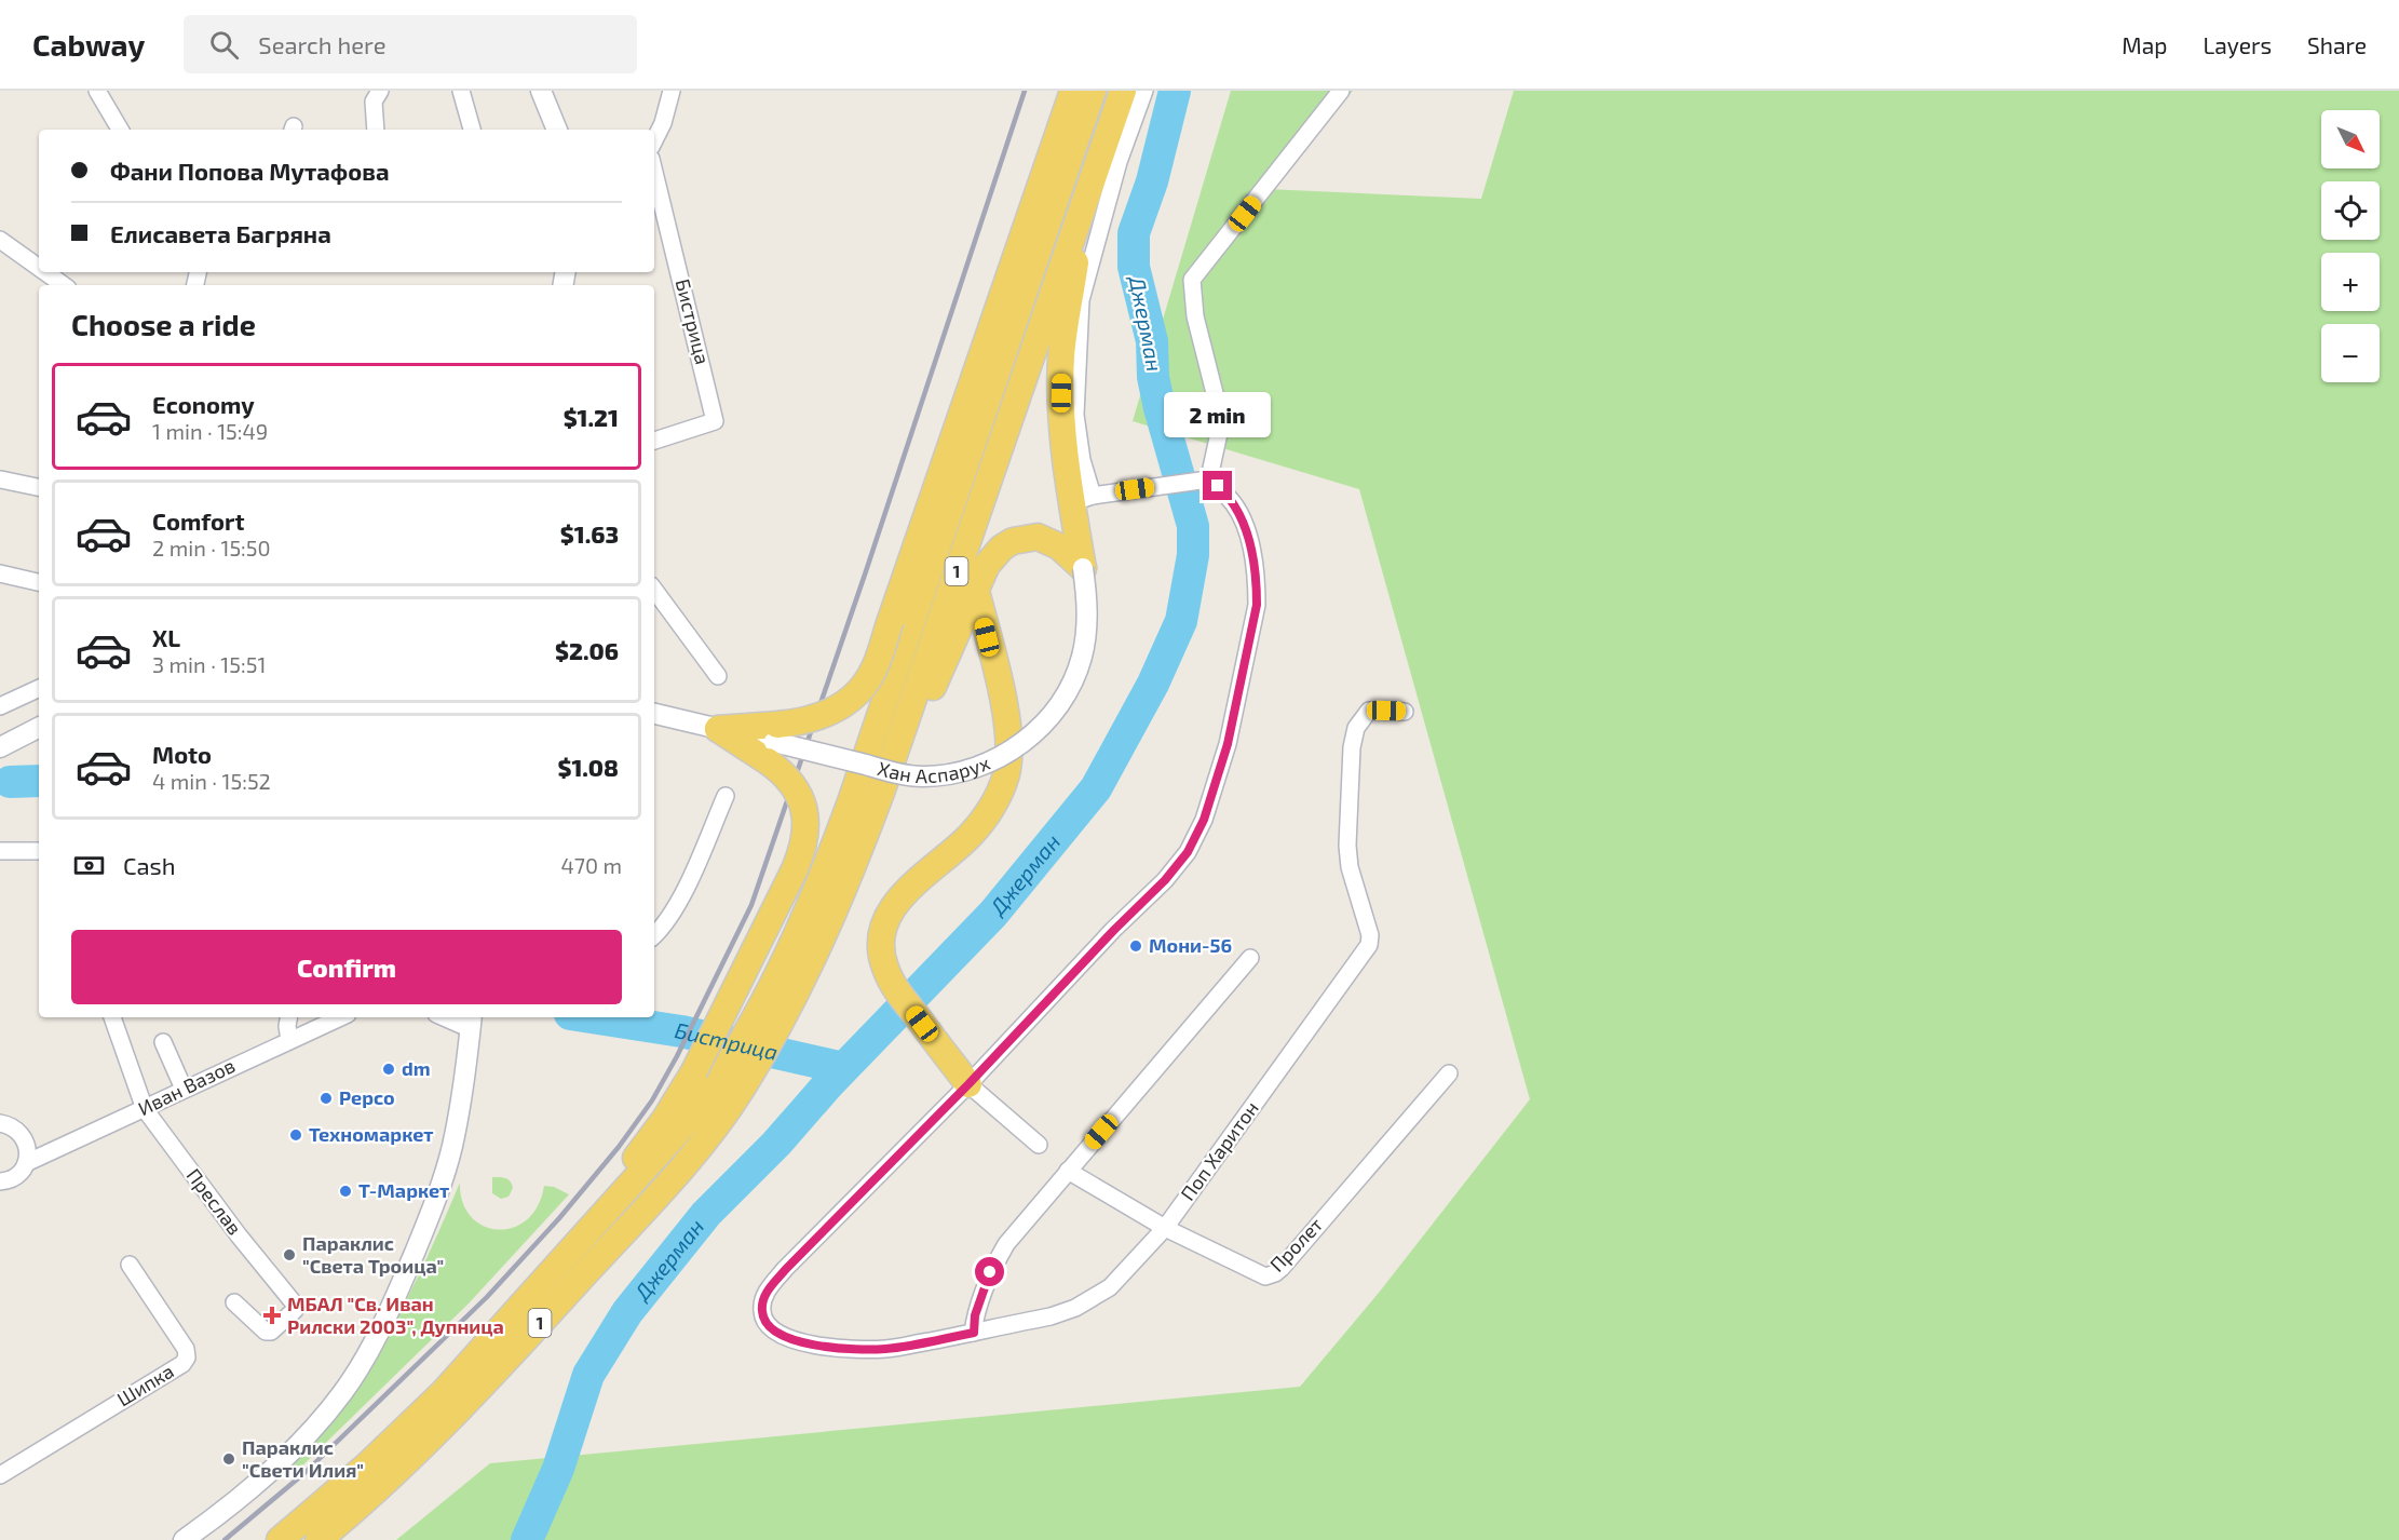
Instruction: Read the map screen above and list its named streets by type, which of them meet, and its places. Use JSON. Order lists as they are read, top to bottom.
{
  "streets": {
    "main road": ["1"],
    "street": [
      "Бистрица",
      "Хан Аспарух",
      "Иван Вазов",
      "Поп Харитон",
      "Преслав",
      "Пролет",
      "Шипка"
    ]
  },
  "crossings": [
    ["Иван Вазов", "Преслав"],
    ["Поп Харитон", "Пролет"]
  ],
  "water": ["Джерман", "Бистрица"],
  "places": {
    "other": [
      "Мони-56",
      "dm",
      "Pepco",
      "Техномаркет",
      "Т-Маркет",
      "Параклис \"Света Троица\"",
      "Параклис \"Свети Илия\""
    ],
    "health": ["МБАЛ \"Св. Иван Рилски 2003\", Дупница"]
  },
  "north": "bottom right",
  "page": {
    "header": "Cabway",
    "search": "Search here",
    "nav": ["Map", "Layers", "Share"],
    "map_buttons": ["+", "−"],
    "banner": ["Фани Попова Мутафова", "Елисавета Багряна"],
    "heading": "Choose a ride",
    "list": [
      {
        "name": "Economy",
        "note": "1 min · 15:49",
        "value": "$1.21"
      },
      {
        "name": "Comfort",
        "note": "2 min · 15:50",
        "value": "$1.63"
      },
      {
        "name": "XL",
        "note": "3 min · 15:51",
        "value": "$2.06"
      },
      {
        "name": "Moto",
        "note": "4 min · 15:52",
        "value": "$1.08"
      }
    ],
    "bubble": "2 min",
    "pay": ["Cash", "470 m"],
    "buttons": "Confirm"
  }
}
